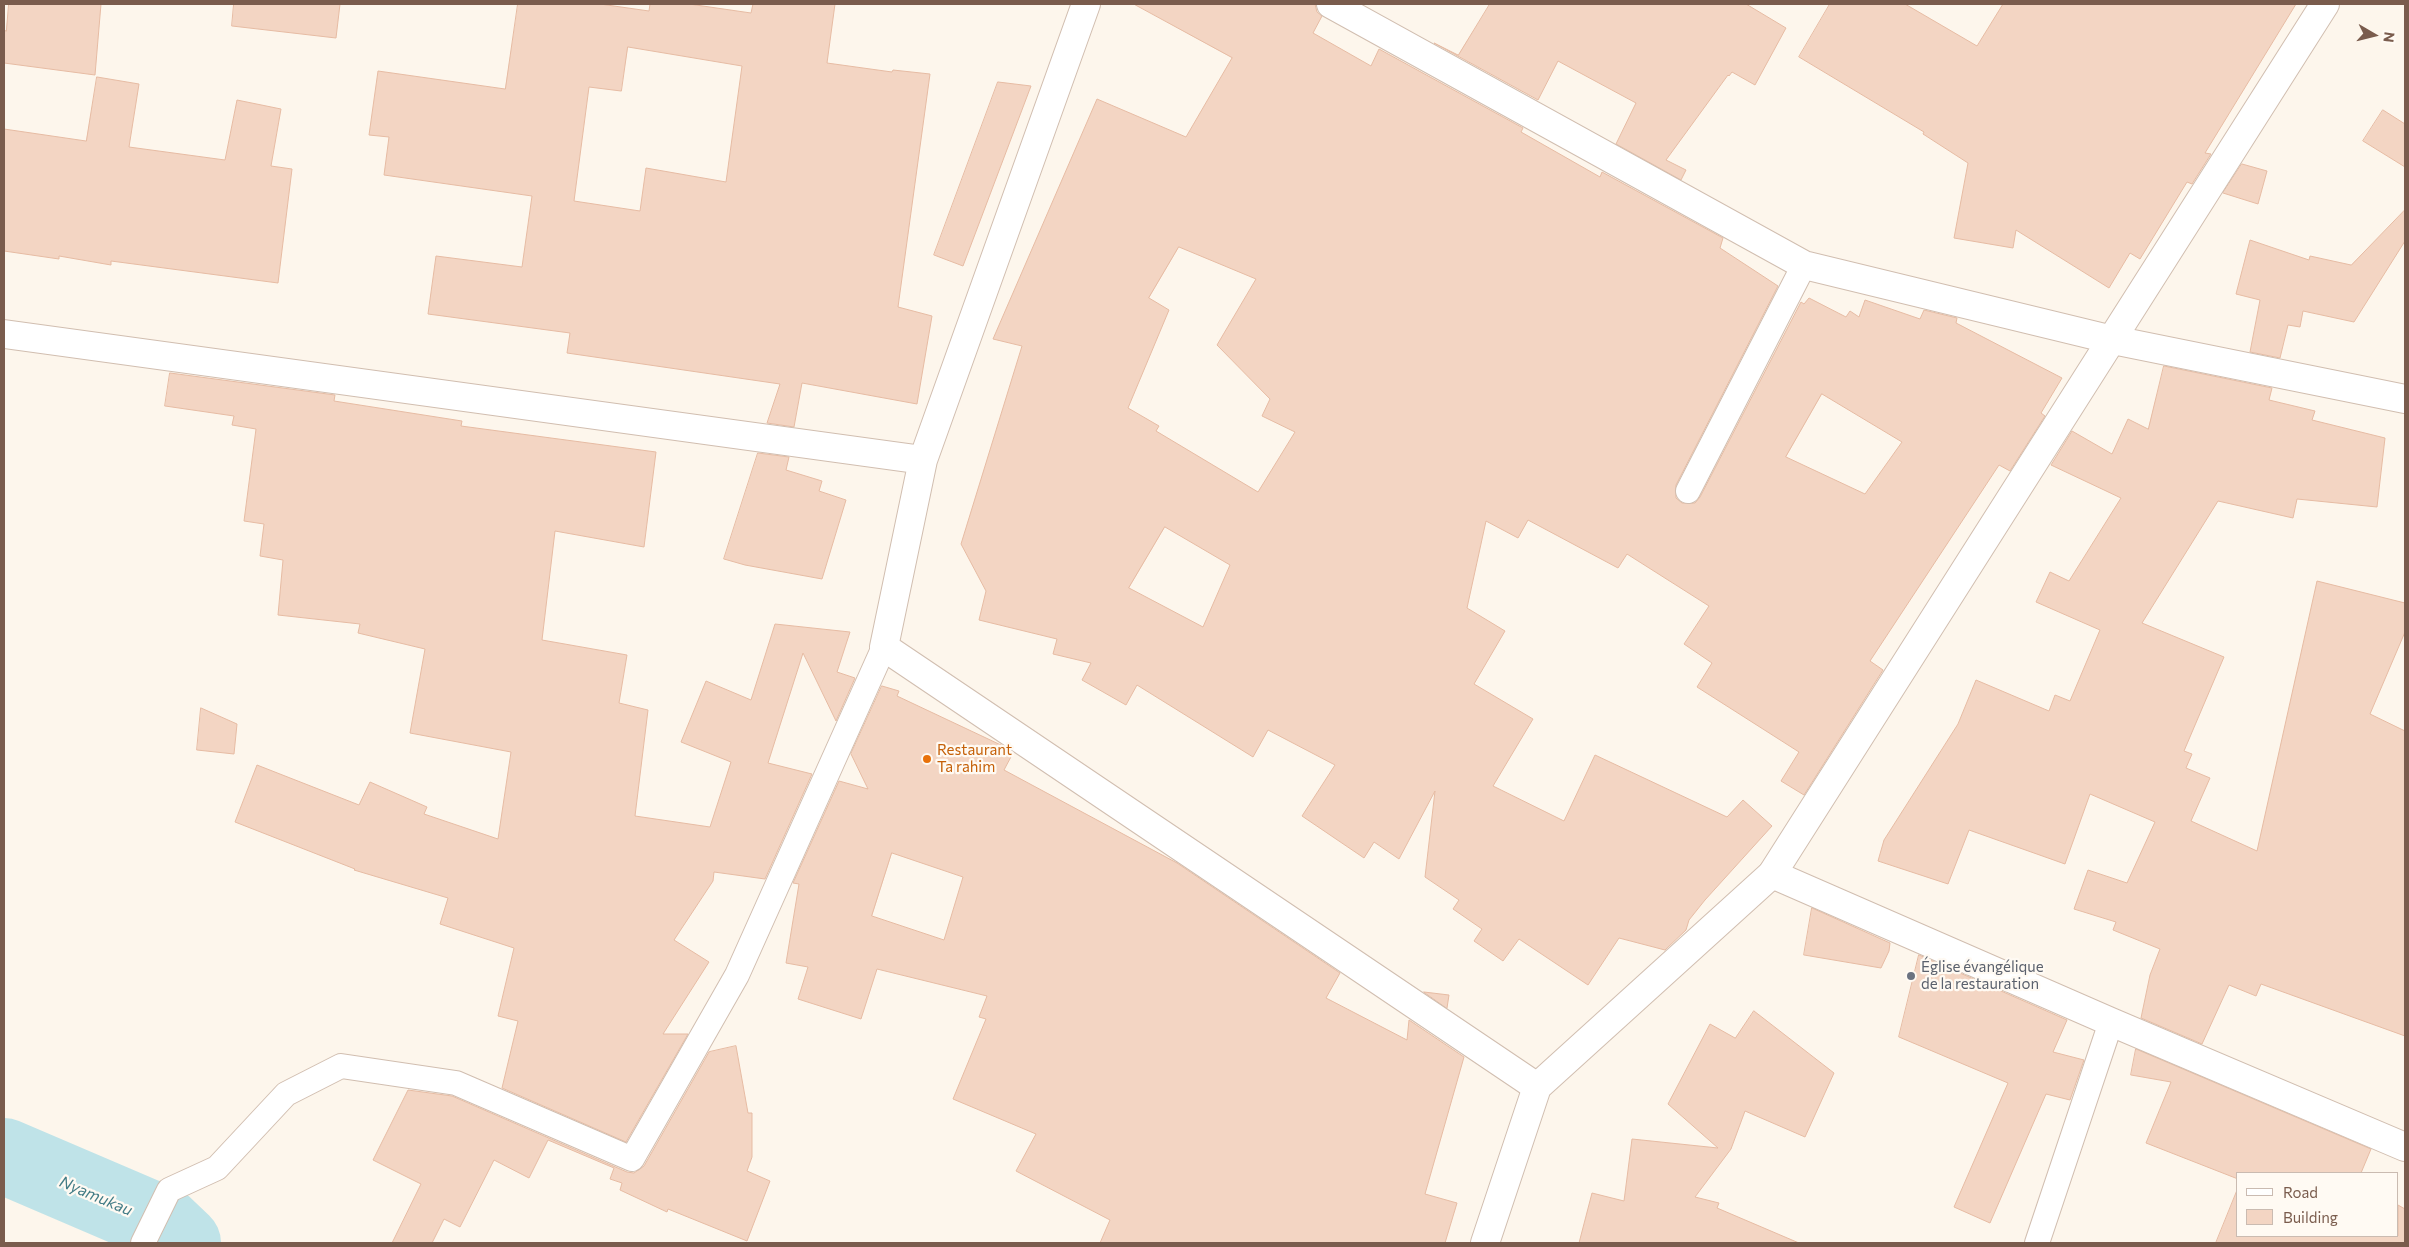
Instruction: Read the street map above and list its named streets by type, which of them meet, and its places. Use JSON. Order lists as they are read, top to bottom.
{
  "water": ["Nyamukau"],
  "places": ["Restaurant Ta rahim", "Église évangélique de la restauration"],
  "legend": ["Road", "Building"],
  "north": "right"
}
